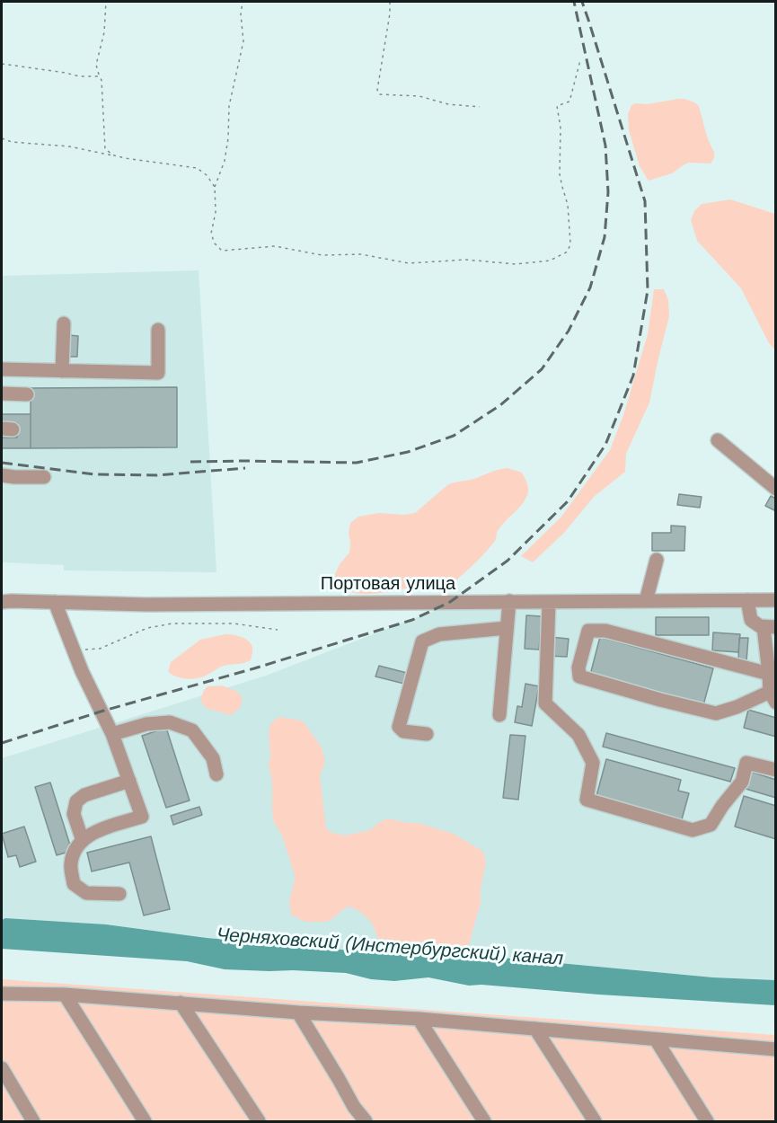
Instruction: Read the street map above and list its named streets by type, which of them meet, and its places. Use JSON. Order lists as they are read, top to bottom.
{
  "streets": {
    "street": ["Портовая улица"]
  },
  "water": ["Черняховский (Инстербургский) канал"]
}
